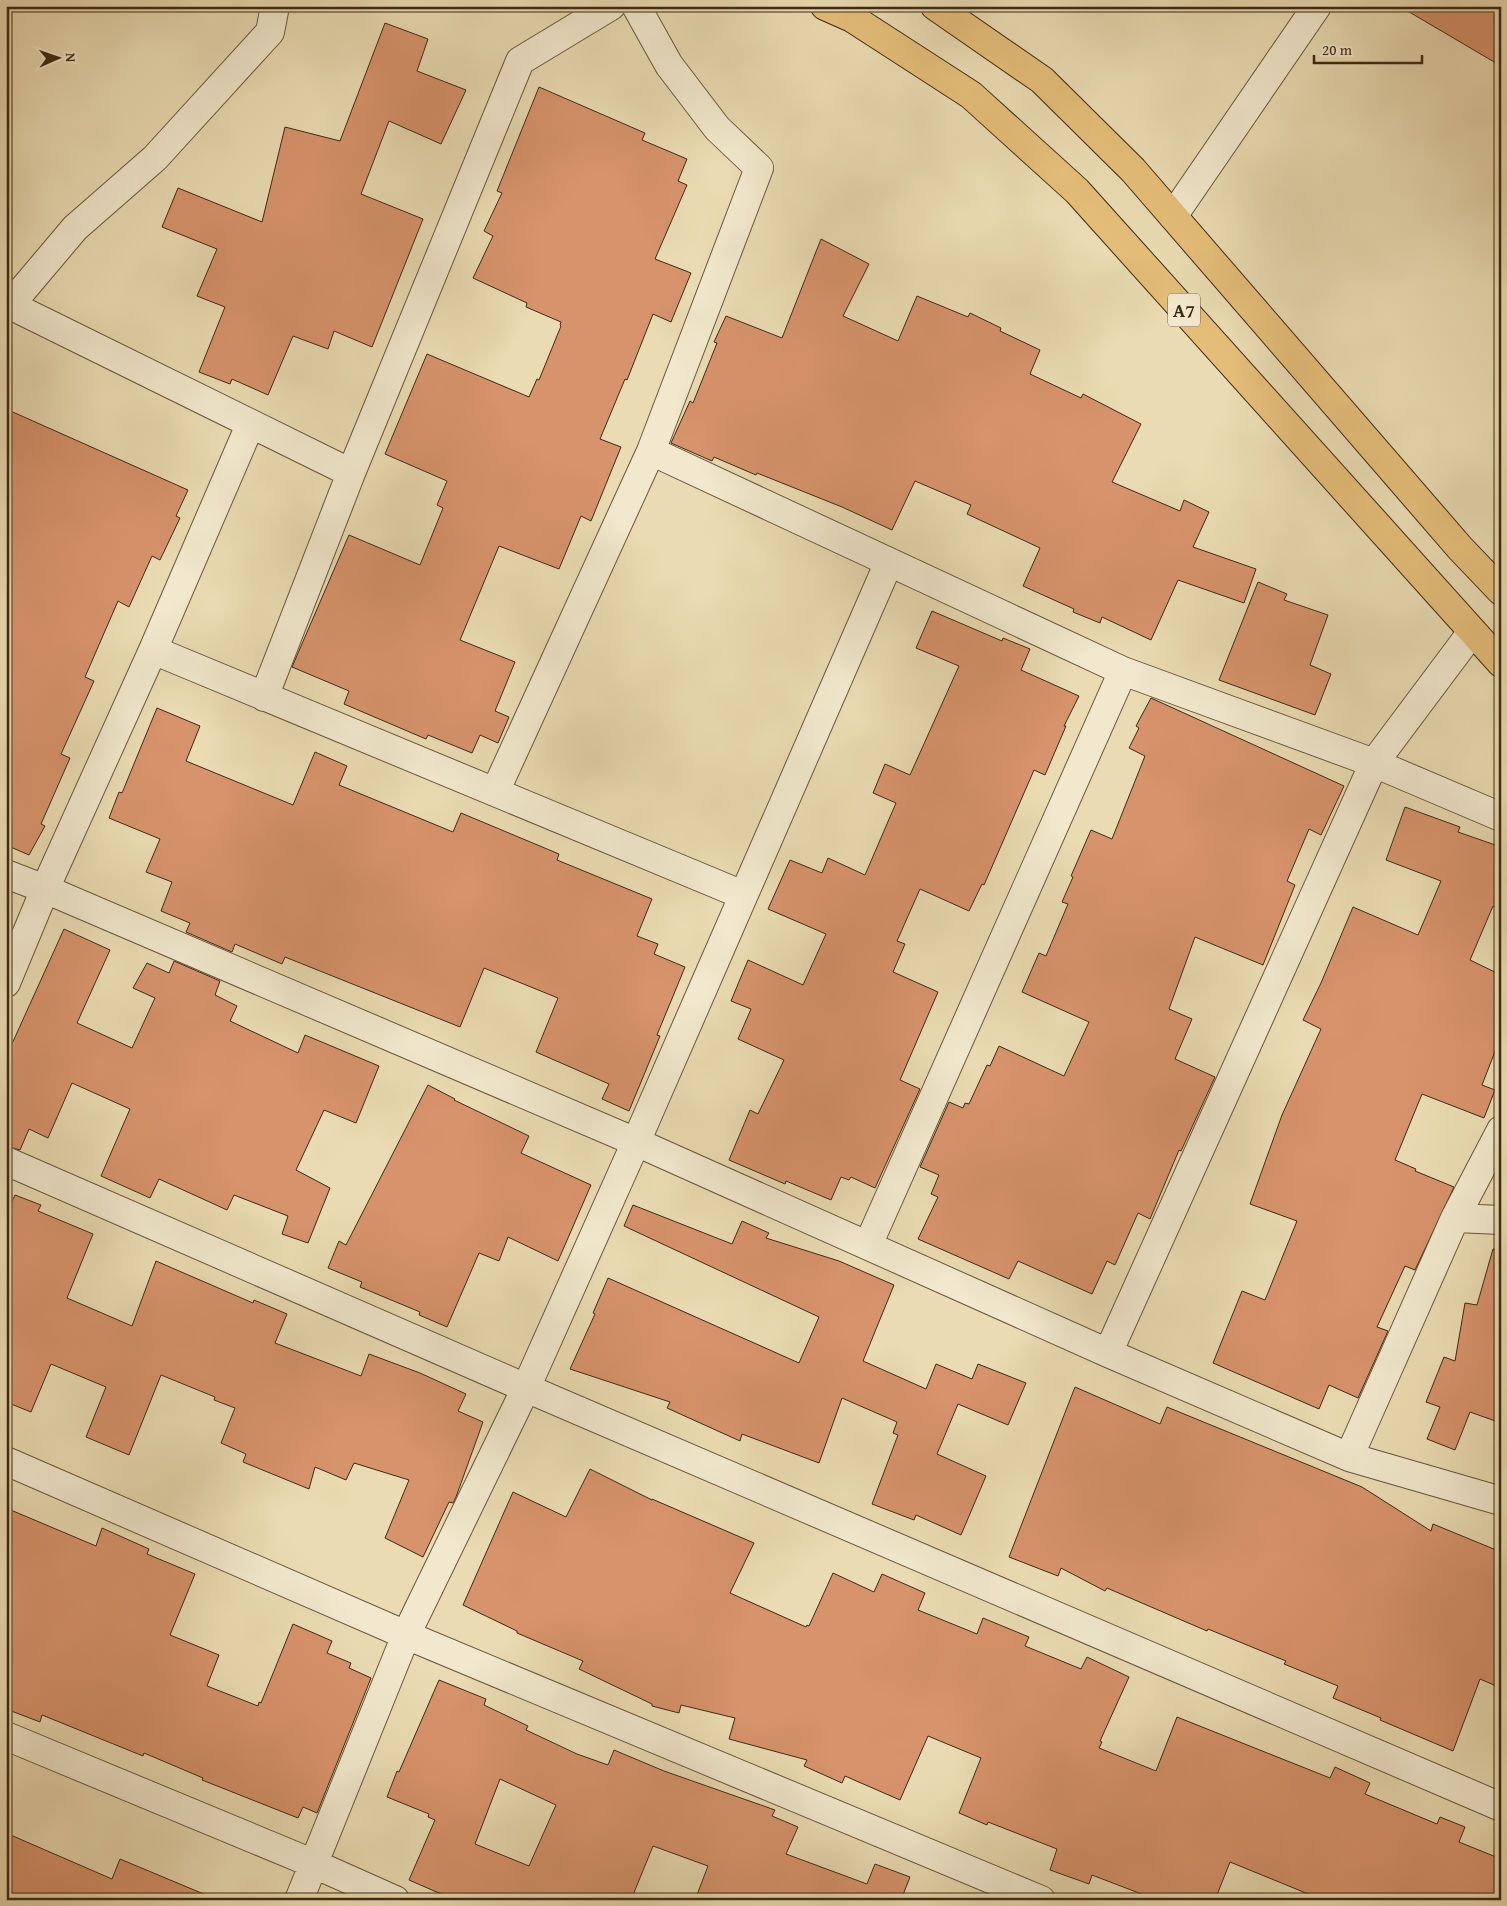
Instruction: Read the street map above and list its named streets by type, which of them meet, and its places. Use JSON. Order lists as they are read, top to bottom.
{
  "streets": {
    "highway": ["A7"]
  },
  "scale_bar": "20 m",
  "north": "right"
}
